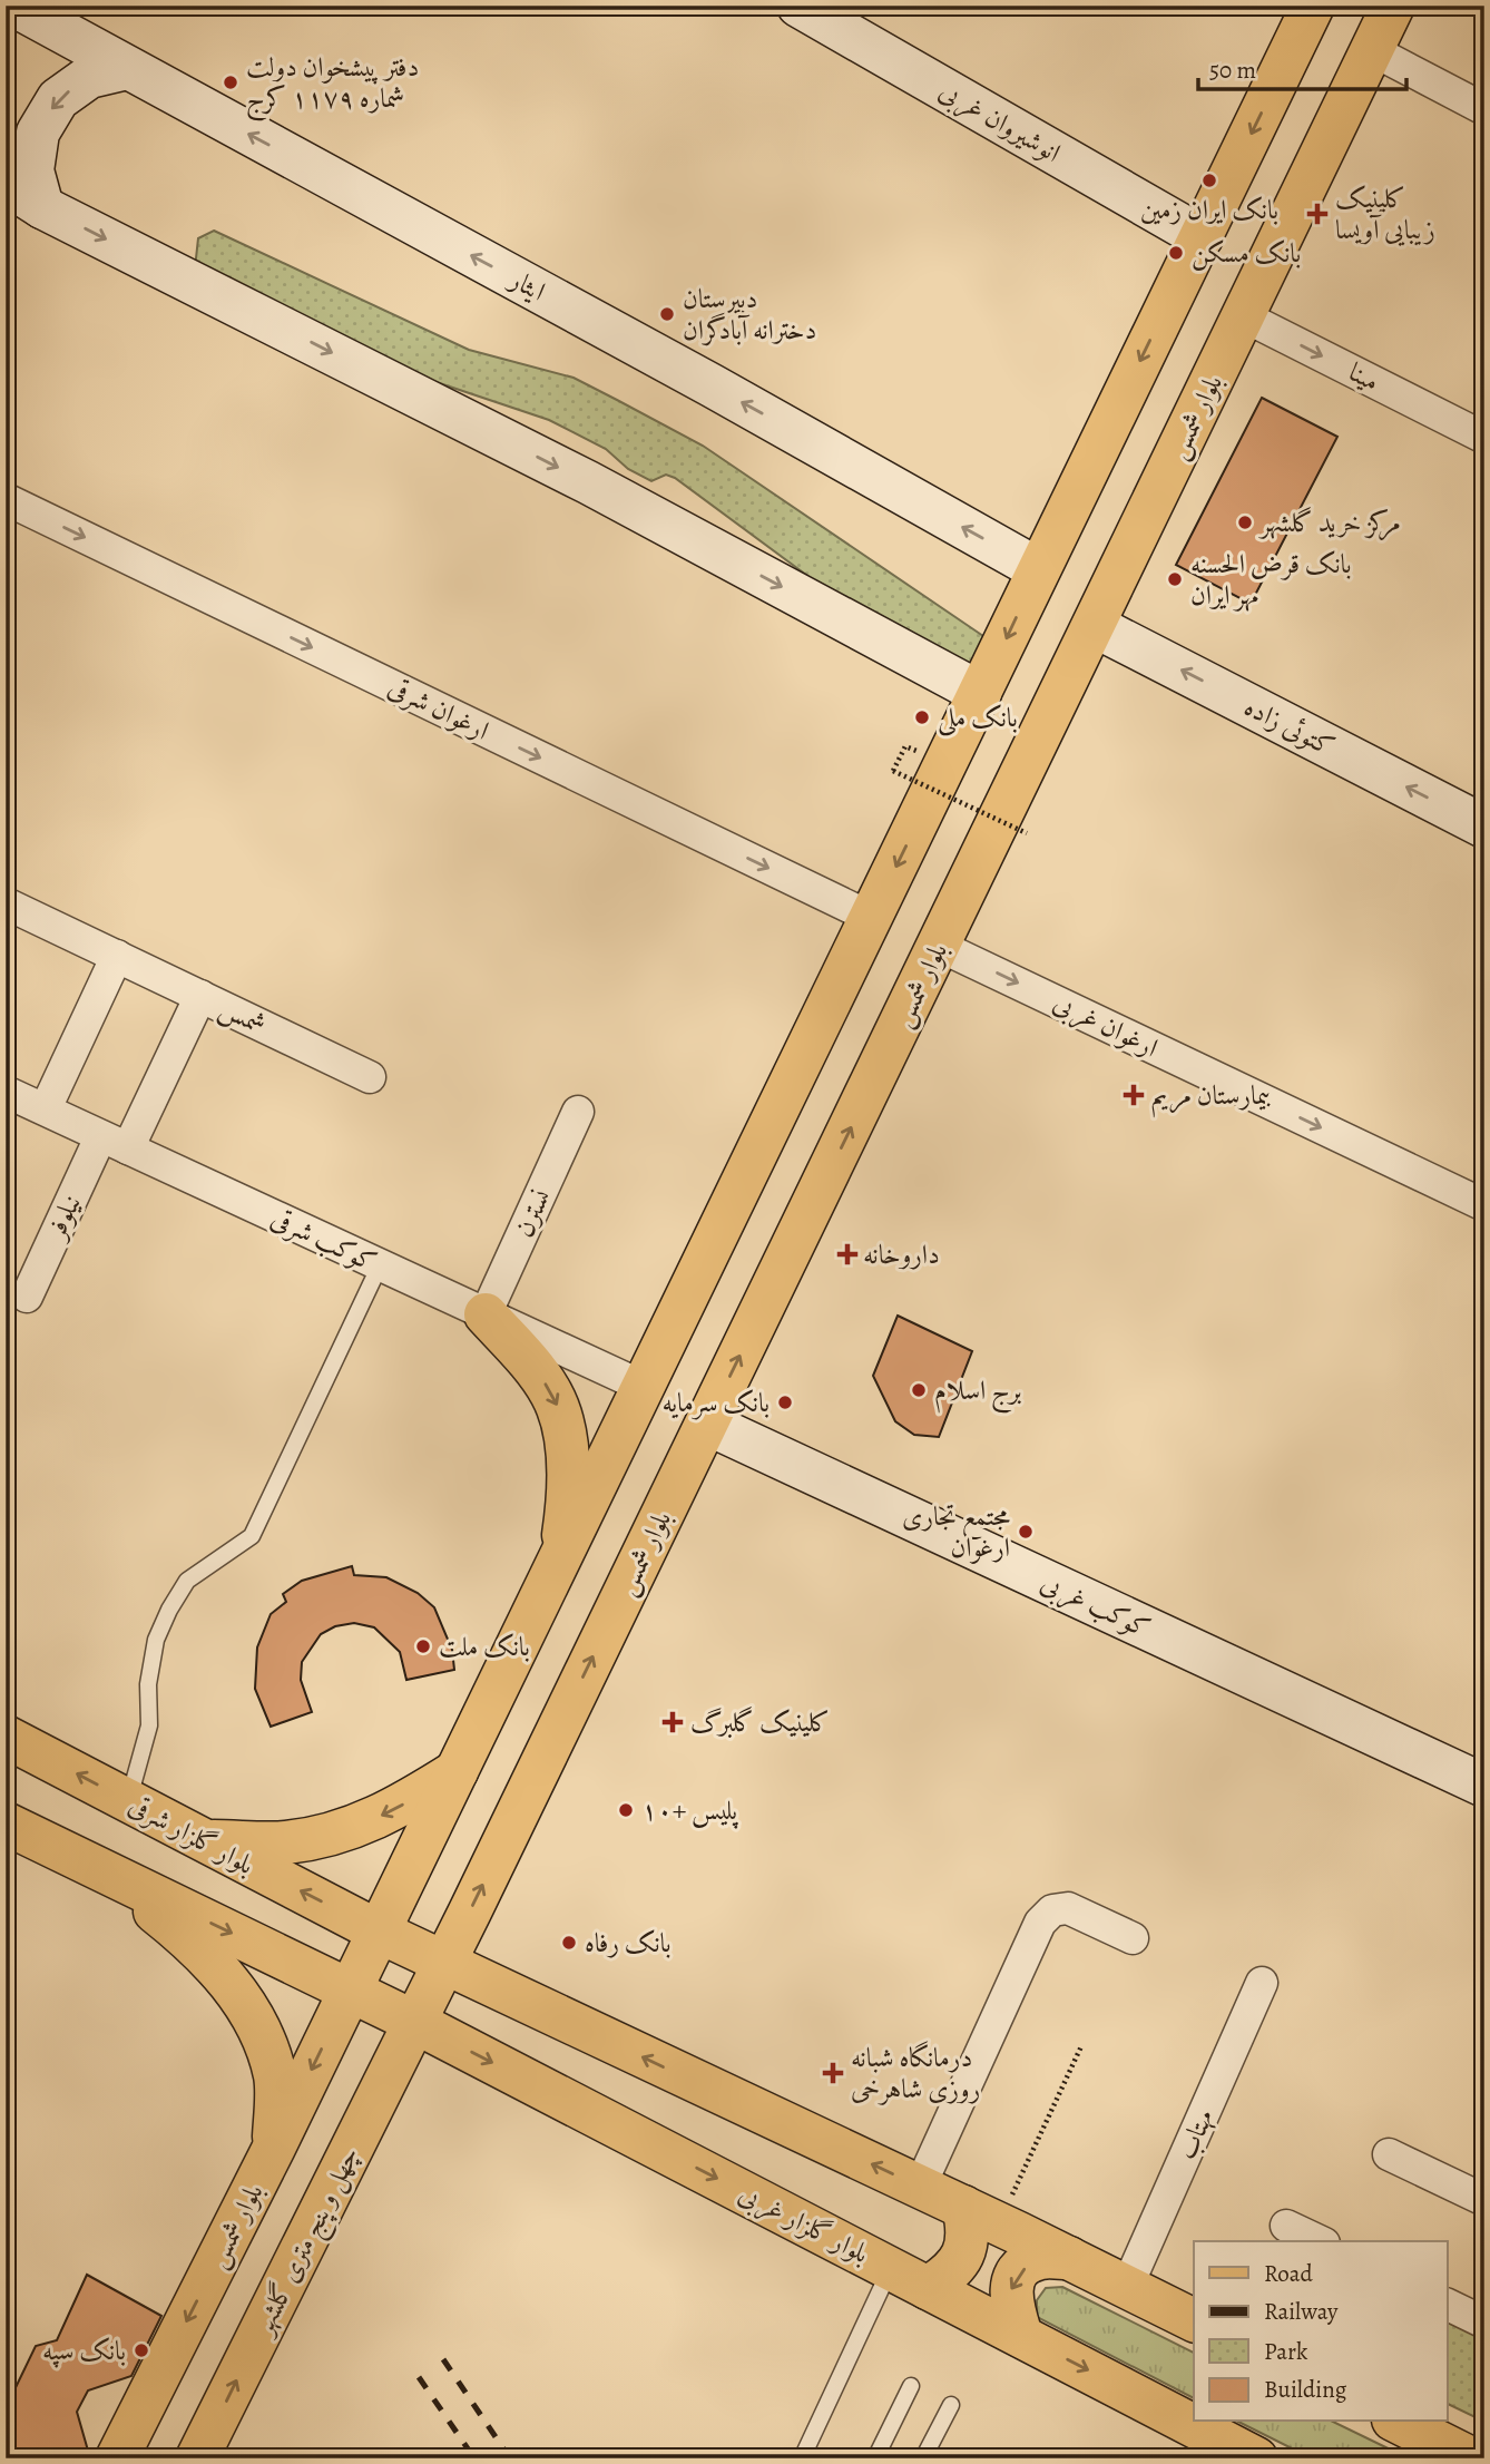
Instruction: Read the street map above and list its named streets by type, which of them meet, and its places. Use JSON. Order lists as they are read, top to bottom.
{
  "streets": {
    "main road": [
      "انوشیروان غربی",
      "ایثار",
      "بلوار شمس",
      "کتوئی زاده",
      "کوکب غربی",
      "بلوار گلزار شرقی",
      "بلوار گلزار غربی",
      "چهل و پنج متری گلشهر"
    ],
    "street": [
      "مینا",
      "ارغوان شرقی",
      "شمس",
      "ارغوان غربی",
      "نسترن",
      "نیلوفر",
      "کوکب شرقی",
      "مهتاب"
    ]
  },
  "crossings": [
    ["مینا", "بلوار شمس"],
    ["بلوار شمس", "کتوئی زاده"],
    ["بلوار شمس", "ارغوان غربی"],
    ["بلوار شمس", "کوکب غربی"],
    ["بلوار شمس", "بلوار گلزار شرقی"],
    ["بلوار شمس", "بلوار گلزار غربی"],
    ["بلوار شمس", "چهل و پنج متری گلشهر"],
    ["شمس", "نیلوفر"],
    ["نسترن", "کوکب شرقی"],
    ["نیلوفر", "کوکب شرقی"],
    ["بلوار گلزار غربی", "چهل و پنج متری گلشهر"]
  ],
  "one_way": [
    "مینا",
    "ارغوان شرقی",
    "کتوئی زاده",
    "ارغوان غربی",
    "چهل و پنج متری گلشهر"
  ],
  "places": {
    "other": [
      "دفتر پیشخوان دولت شماره ۱۱۷۹ کرج",
      "بانک ایران زمین",
      "بانک مسکن",
      "دبيرستان دخترانه آبادگران",
      "مرکز خرید گلشهر",
      "بانک قرض الحسنه مهر ایران",
      "بانک ملی",
      "برج اسلام",
      "بانک سرمایه",
      "مجتمع تجاری ارغوان",
      "بانک ملت",
      "پلیس +۱۰",
      "بانک رفاه",
      "بانک سپه"
    ],
    "health": [
      "کلینیک زیبایی آویسا",
      "بیمارستان مریم",
      "داروخانه",
      "کلینیک گلبرگ",
      "درمانگاه شبانه روزی شاهرخی"
    ]
  },
  "legend": [
    "Road",
    "Railway",
    "Park",
    "Building"
  ],
  "scale_bar": "50 m"
}
